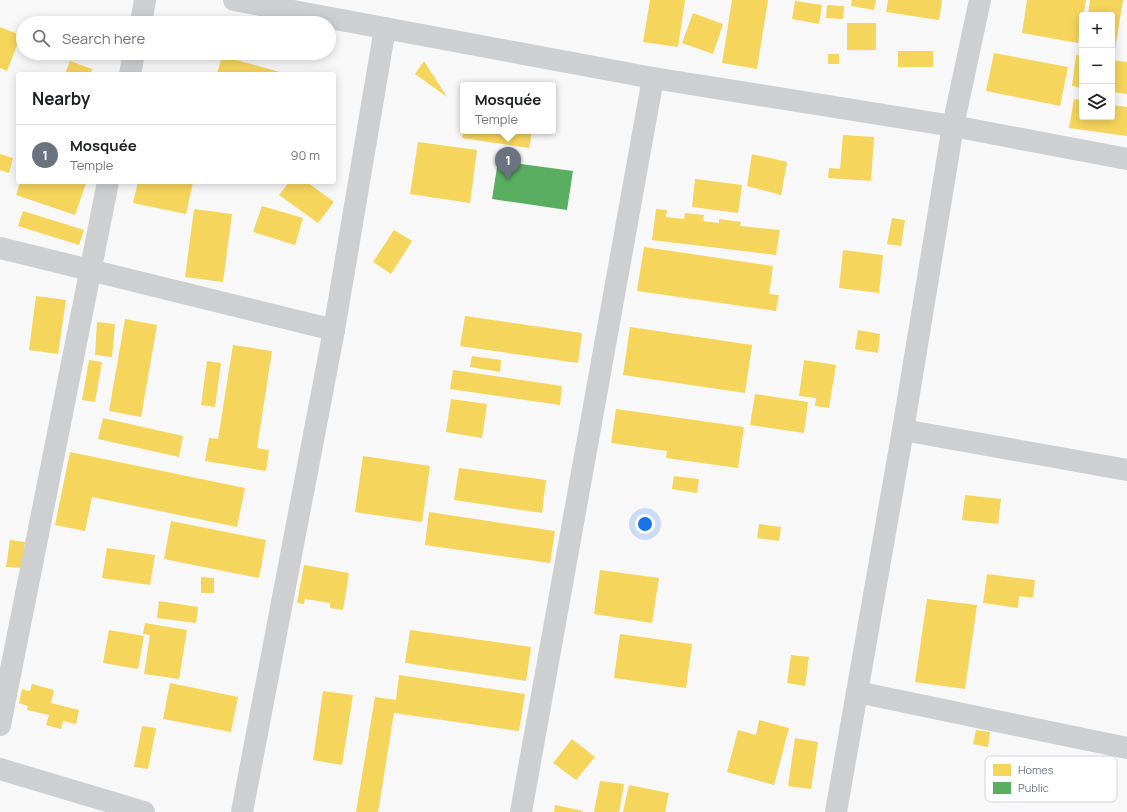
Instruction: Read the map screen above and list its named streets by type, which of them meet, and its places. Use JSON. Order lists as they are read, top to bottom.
{
  "legend": ["Homes", "Public"],
  "page": {
    "map_buttons": ["+", "−"],
    "search": "Search here",
    "heading": "Nearby",
    "popup": ["Mosquée", "Temple"],
    "list": [
      {
        "mark": "1",
        "name": "Mosquée",
        "note": "Temple",
        "value": "90 m"
      }
    ],
    "pins": "1"
  }
}
